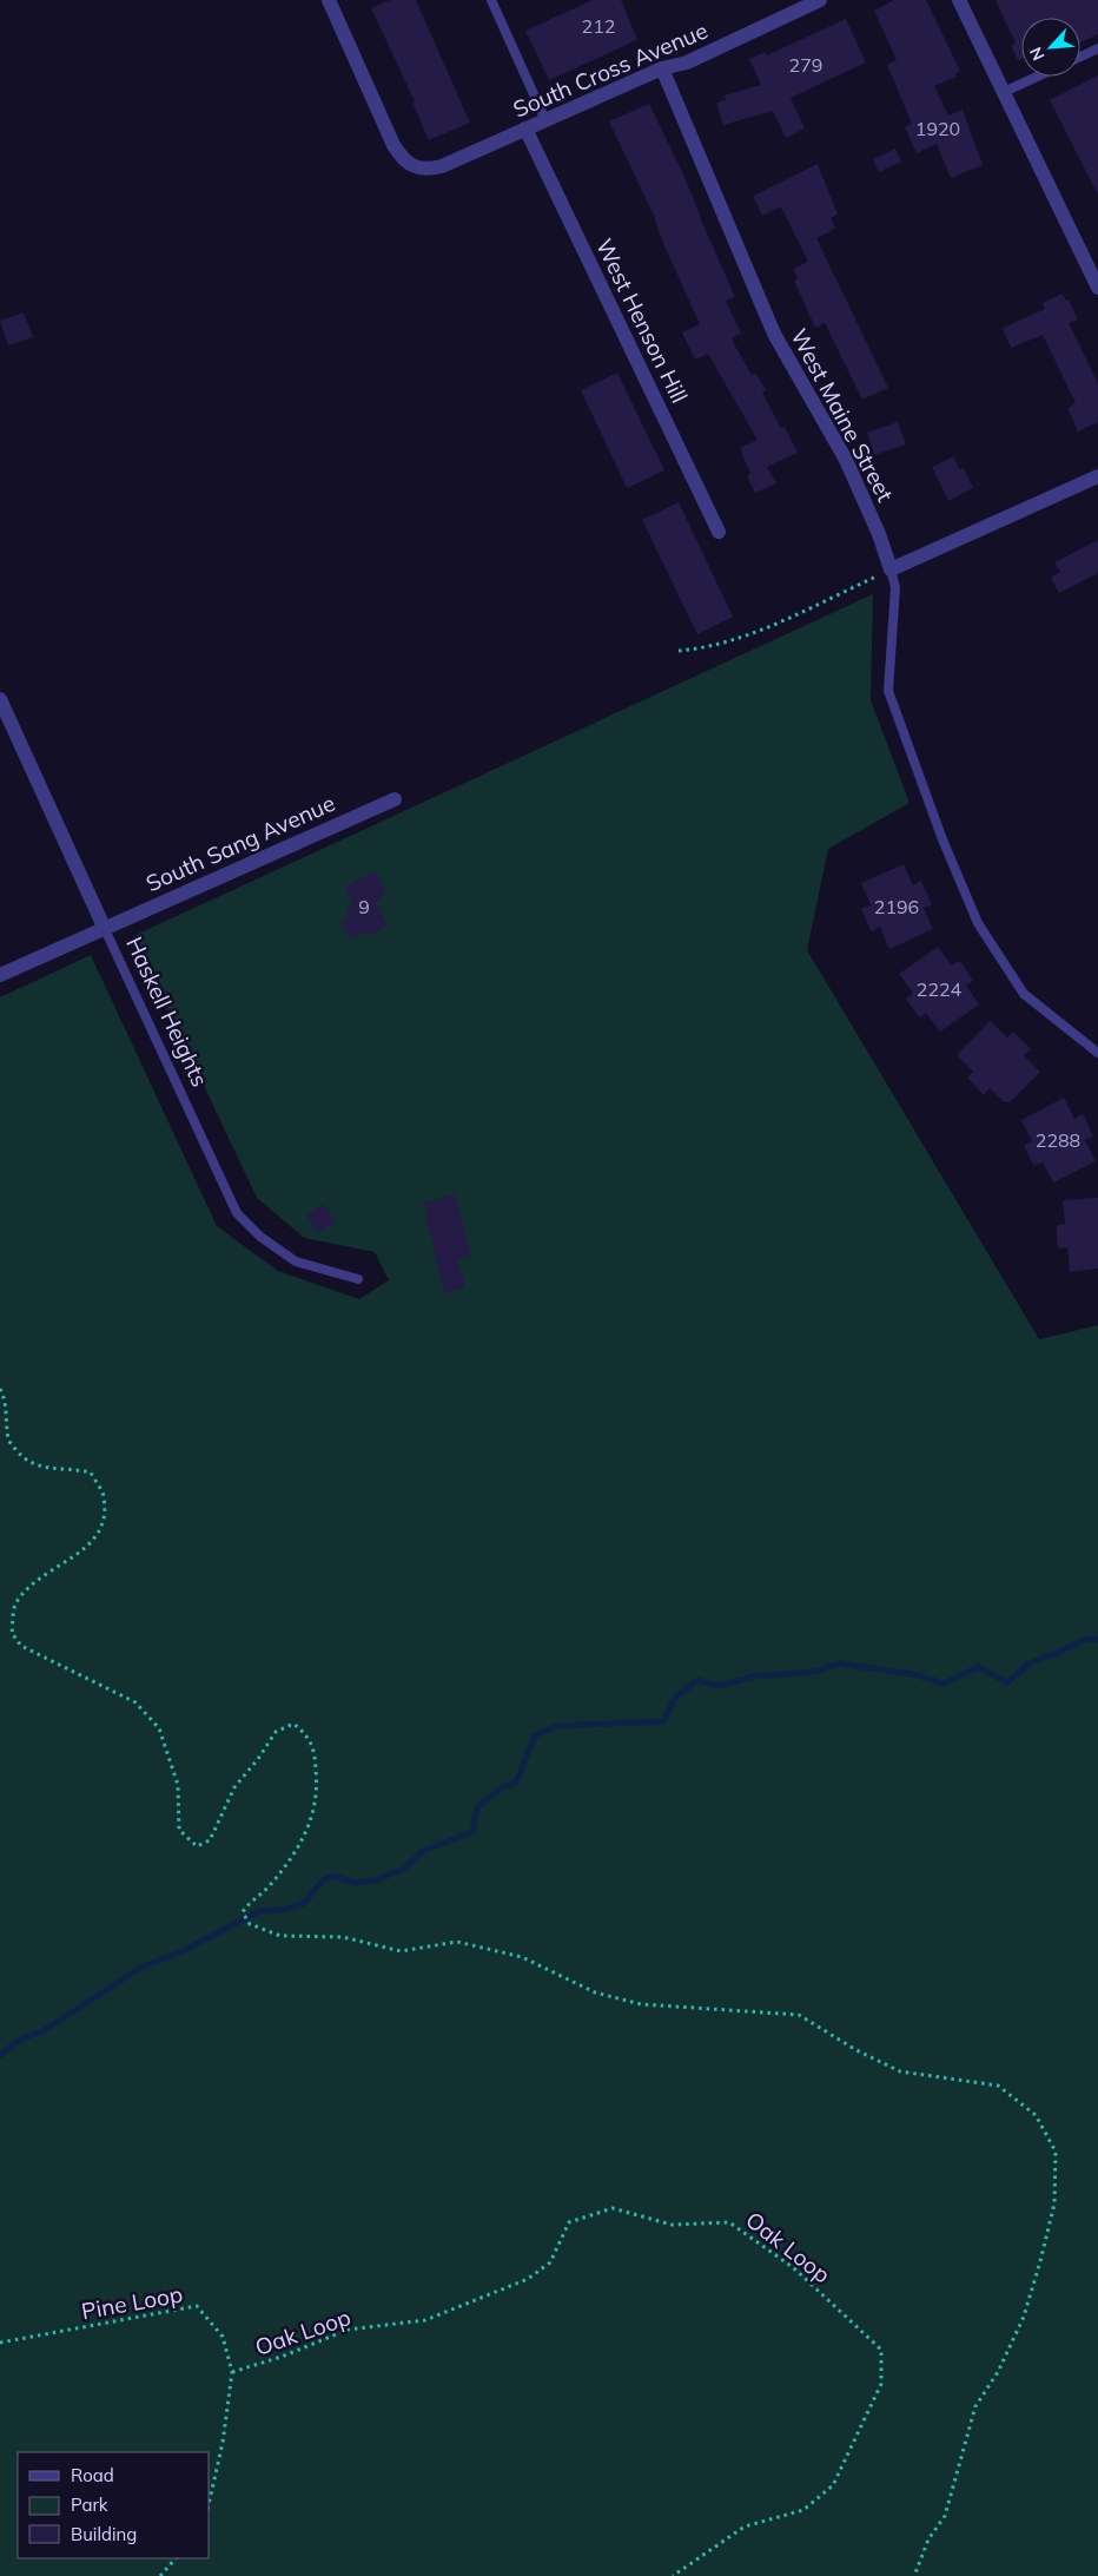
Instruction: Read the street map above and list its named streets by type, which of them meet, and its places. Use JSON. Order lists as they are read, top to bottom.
{
  "streets": {
    "street": [
      "South Cross Avenue",
      "West Henson Hill",
      "West Maine Street",
      "South Sang Avenue",
      "Haskell Heights"
    ],
    "path": ["Oak Loop", "Pine Loop"]
  },
  "crossings": [
    ["South Cross Avenue", "West Henson Hill"],
    ["South Cross Avenue", "West Maine Street"],
    ["South Sang Avenue", "Haskell Heights"],
    ["Oak Loop", "Pine Loop"]
  ],
  "house_numbers": [
    "212",
    "279",
    "1920",
    "9",
    "2196",
    "2224",
    "2288"
  ],
  "legend": ["Road", "Park", "Building"],
  "north": "bottom left"
}
